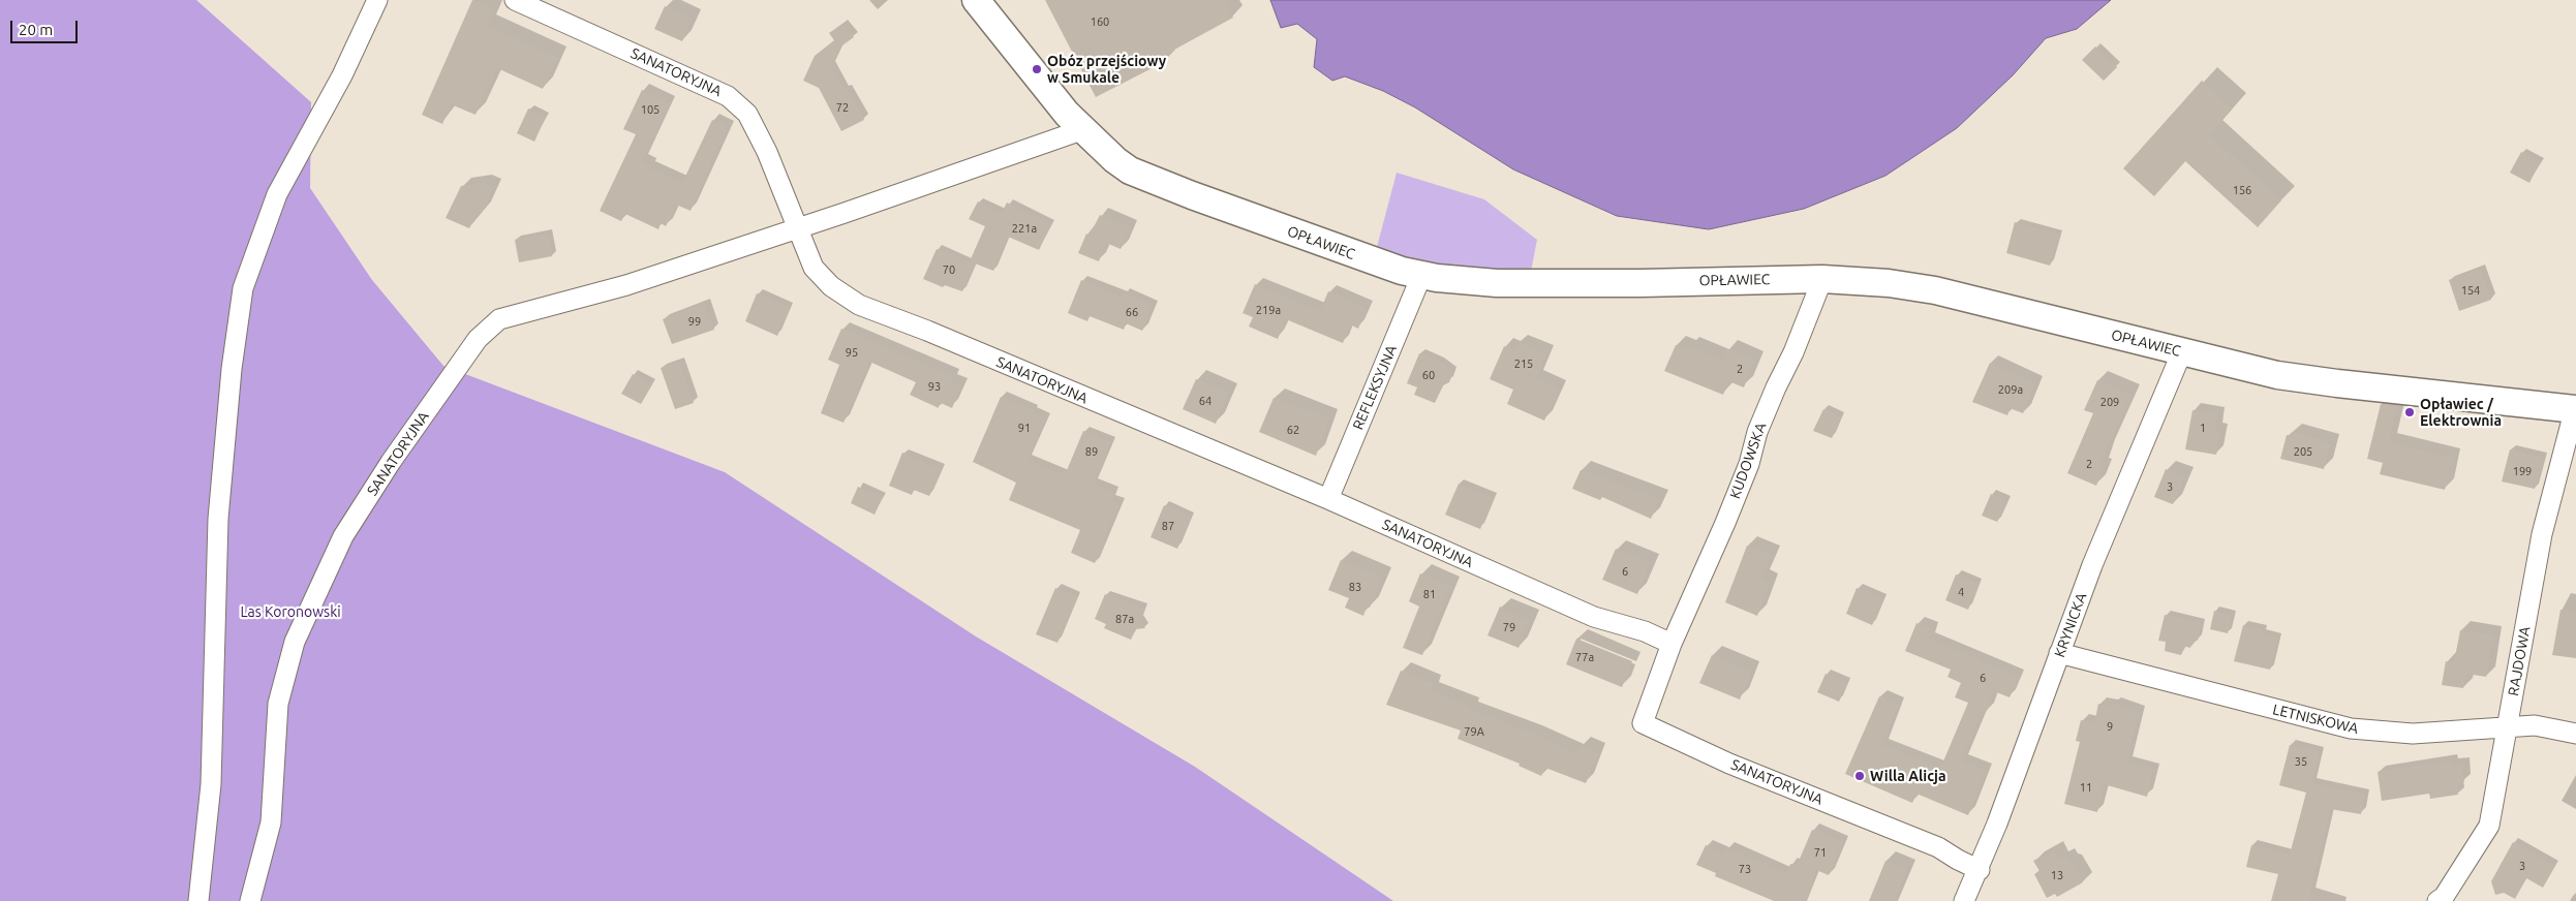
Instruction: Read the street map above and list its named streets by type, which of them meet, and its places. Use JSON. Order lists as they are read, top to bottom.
{
  "streets": {
    "street": [
      "SANATORYJNA",
      "OPŁAWIEC",
      "REFLEKSYJNA",
      "KUDOWSKA",
      "KRYNICKA",
      "RAJDOWA",
      "LETNISKOWA"
    ]
  },
  "crossings": [
    ["SANATORYJNA", "OPŁAWIEC"],
    ["SANATORYJNA", "REFLEKSYJNA"],
    ["SANATORYJNA", "KUDOWSKA"],
    ["SANATORYJNA", "KRYNICKA"],
    ["OPŁAWIEC", "REFLEKSYJNA"],
    ["OPŁAWIEC", "KUDOWSKA"],
    ["OPŁAWIEC", "KRYNICKA"],
    ["OPŁAWIEC", "RAJDOWA"],
    ["KRYNICKA", "LETNISKOWA"],
    ["RAJDOWA", "LETNISKOWA"]
  ],
  "parks": ["Las Koronowski"],
  "places": ["Obóz przejściowy w Smukale", "Opławiec / Elektrownia", "Willa Alicja"],
  "house_numbers": [
    "160",
    "72",
    "105",
    "156",
    "221a",
    "70",
    "154",
    "219a",
    "66",
    "99",
    "95",
    "215",
    "2",
    "60",
    "93",
    "209a",
    "64",
    "209",
    "91",
    "1",
    "62",
    "89",
    "205",
    "2",
    "199",
    "3",
    "87",
    "6",
    "83",
    "4",
    "81",
    "87a",
    "79",
    "77a",
    "6",
    "9",
    "79A",
    "35",
    "11",
    "71",
    "3",
    "73",
    "13"
  ],
  "scale_bar": "20 m"
}
